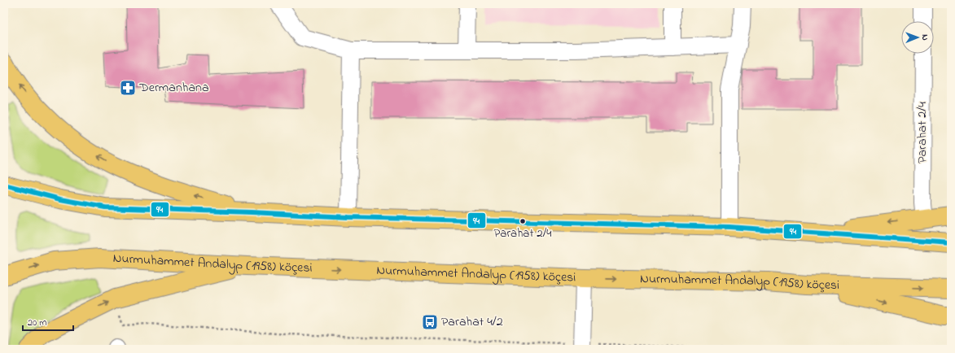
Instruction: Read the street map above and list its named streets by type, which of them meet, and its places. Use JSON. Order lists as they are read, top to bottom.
{
  "streets": {
    "main road": ["Nurmuhammet Andalyp (1958) köçesi"],
    "street": ["Parahat 2/4"]
  },
  "places": {
    "pharmacy": ["Dermanhana"],
    "other": ["Parahat 2/4"],
    "bus stop": ["Parahat 4/2"]
  },
  "lines": ["transit line 94"],
  "scale_bar": "20 m",
  "north": "right"
}
